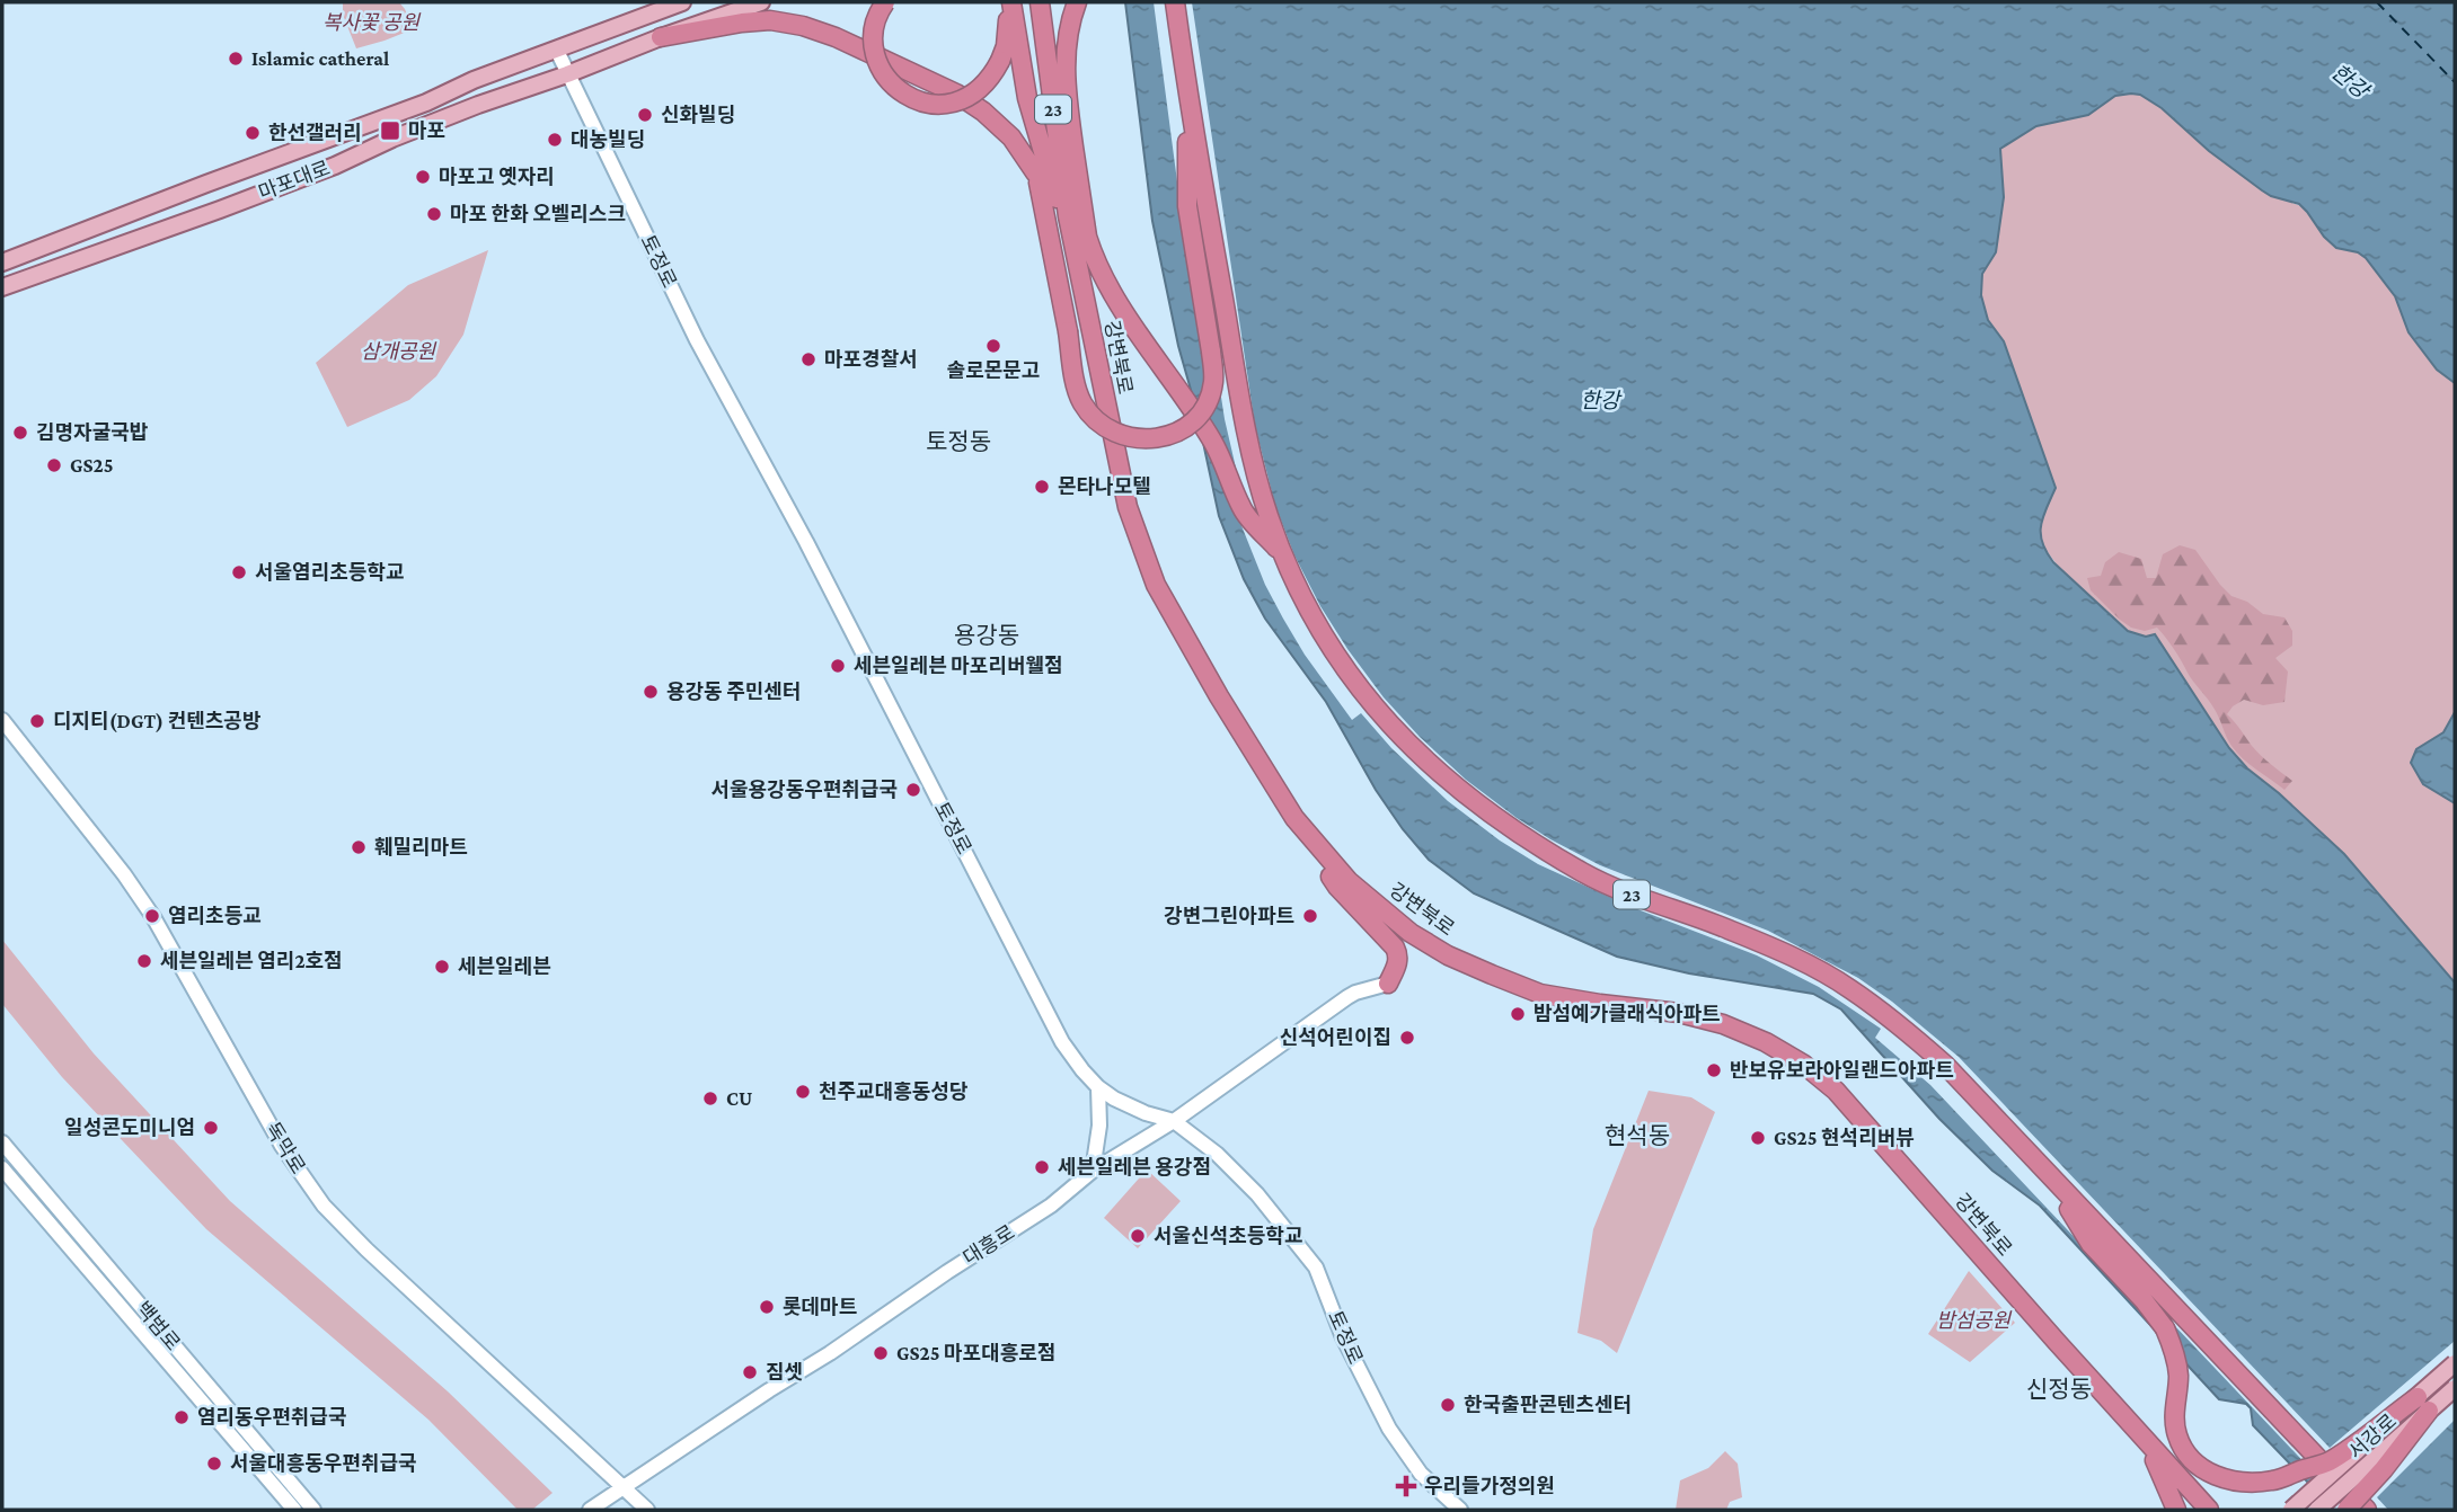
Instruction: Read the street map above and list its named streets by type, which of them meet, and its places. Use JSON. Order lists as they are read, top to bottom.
{
  "streets": {
    "highway": ["23", "강변북로"],
    "main road": [
      "마포대로",
      "토정로",
      "독막로",
      "대흥로",
      "백범로",
      "서강로"
    ]
  },
  "crossings": [
    ["마포대로", "토정로"],
    ["토정로", "대흥로"],
    ["독막로", "대흥로"]
  ],
  "districts": [
    "토정동",
    "용강동",
    "현석동",
    "신정동"
  ],
  "water": ["한강"],
  "parks": ["복사꽃 공원", "삼개공원", "밤섬공원"],
  "places": {
    "other": [
      "Islamic catheral",
      "신화빌딩",
      "한선갤러리",
      "대농빌딩",
      "마포고 옛자리",
      "마포 한화 오벨리스크",
      "솔로몬문고",
      "마포경찰서",
      "김명자굴국밥",
      "GS25",
      "몬타나모텔",
      "서울염리초등학교",
      "세븐일레븐 마포리버웰점",
      "용강동 주민센터",
      "디지티(DGT) 컨텐츠공방",
      "서울용강동우편취급국",
      "훼밀리마트",
      "염리초등교",
      "강변그린아파트",
      "세븐일레븐 염리2호점",
      "세븐일레븐",
      "밤섬예가클래식아파트",
      "신석어린이집",
      "반보유보라아일랜드아파트",
      "천주교대흥동성당",
      "CU",
      "일성콘도미니엄",
      "GS25 현석리버뷰",
      "세븐일레븐 용강점",
      "서울신석초등학교",
      "롯데마트",
      "GS25 마포대흥로점",
      "짐셋",
      "한국출판콘텐츠센터",
      "염리동우편취급국",
      "서울대흥동우편취급국"
    ],
    "transit": ["마포"],
    "health": ["우리들가정의원"]
  }
}
